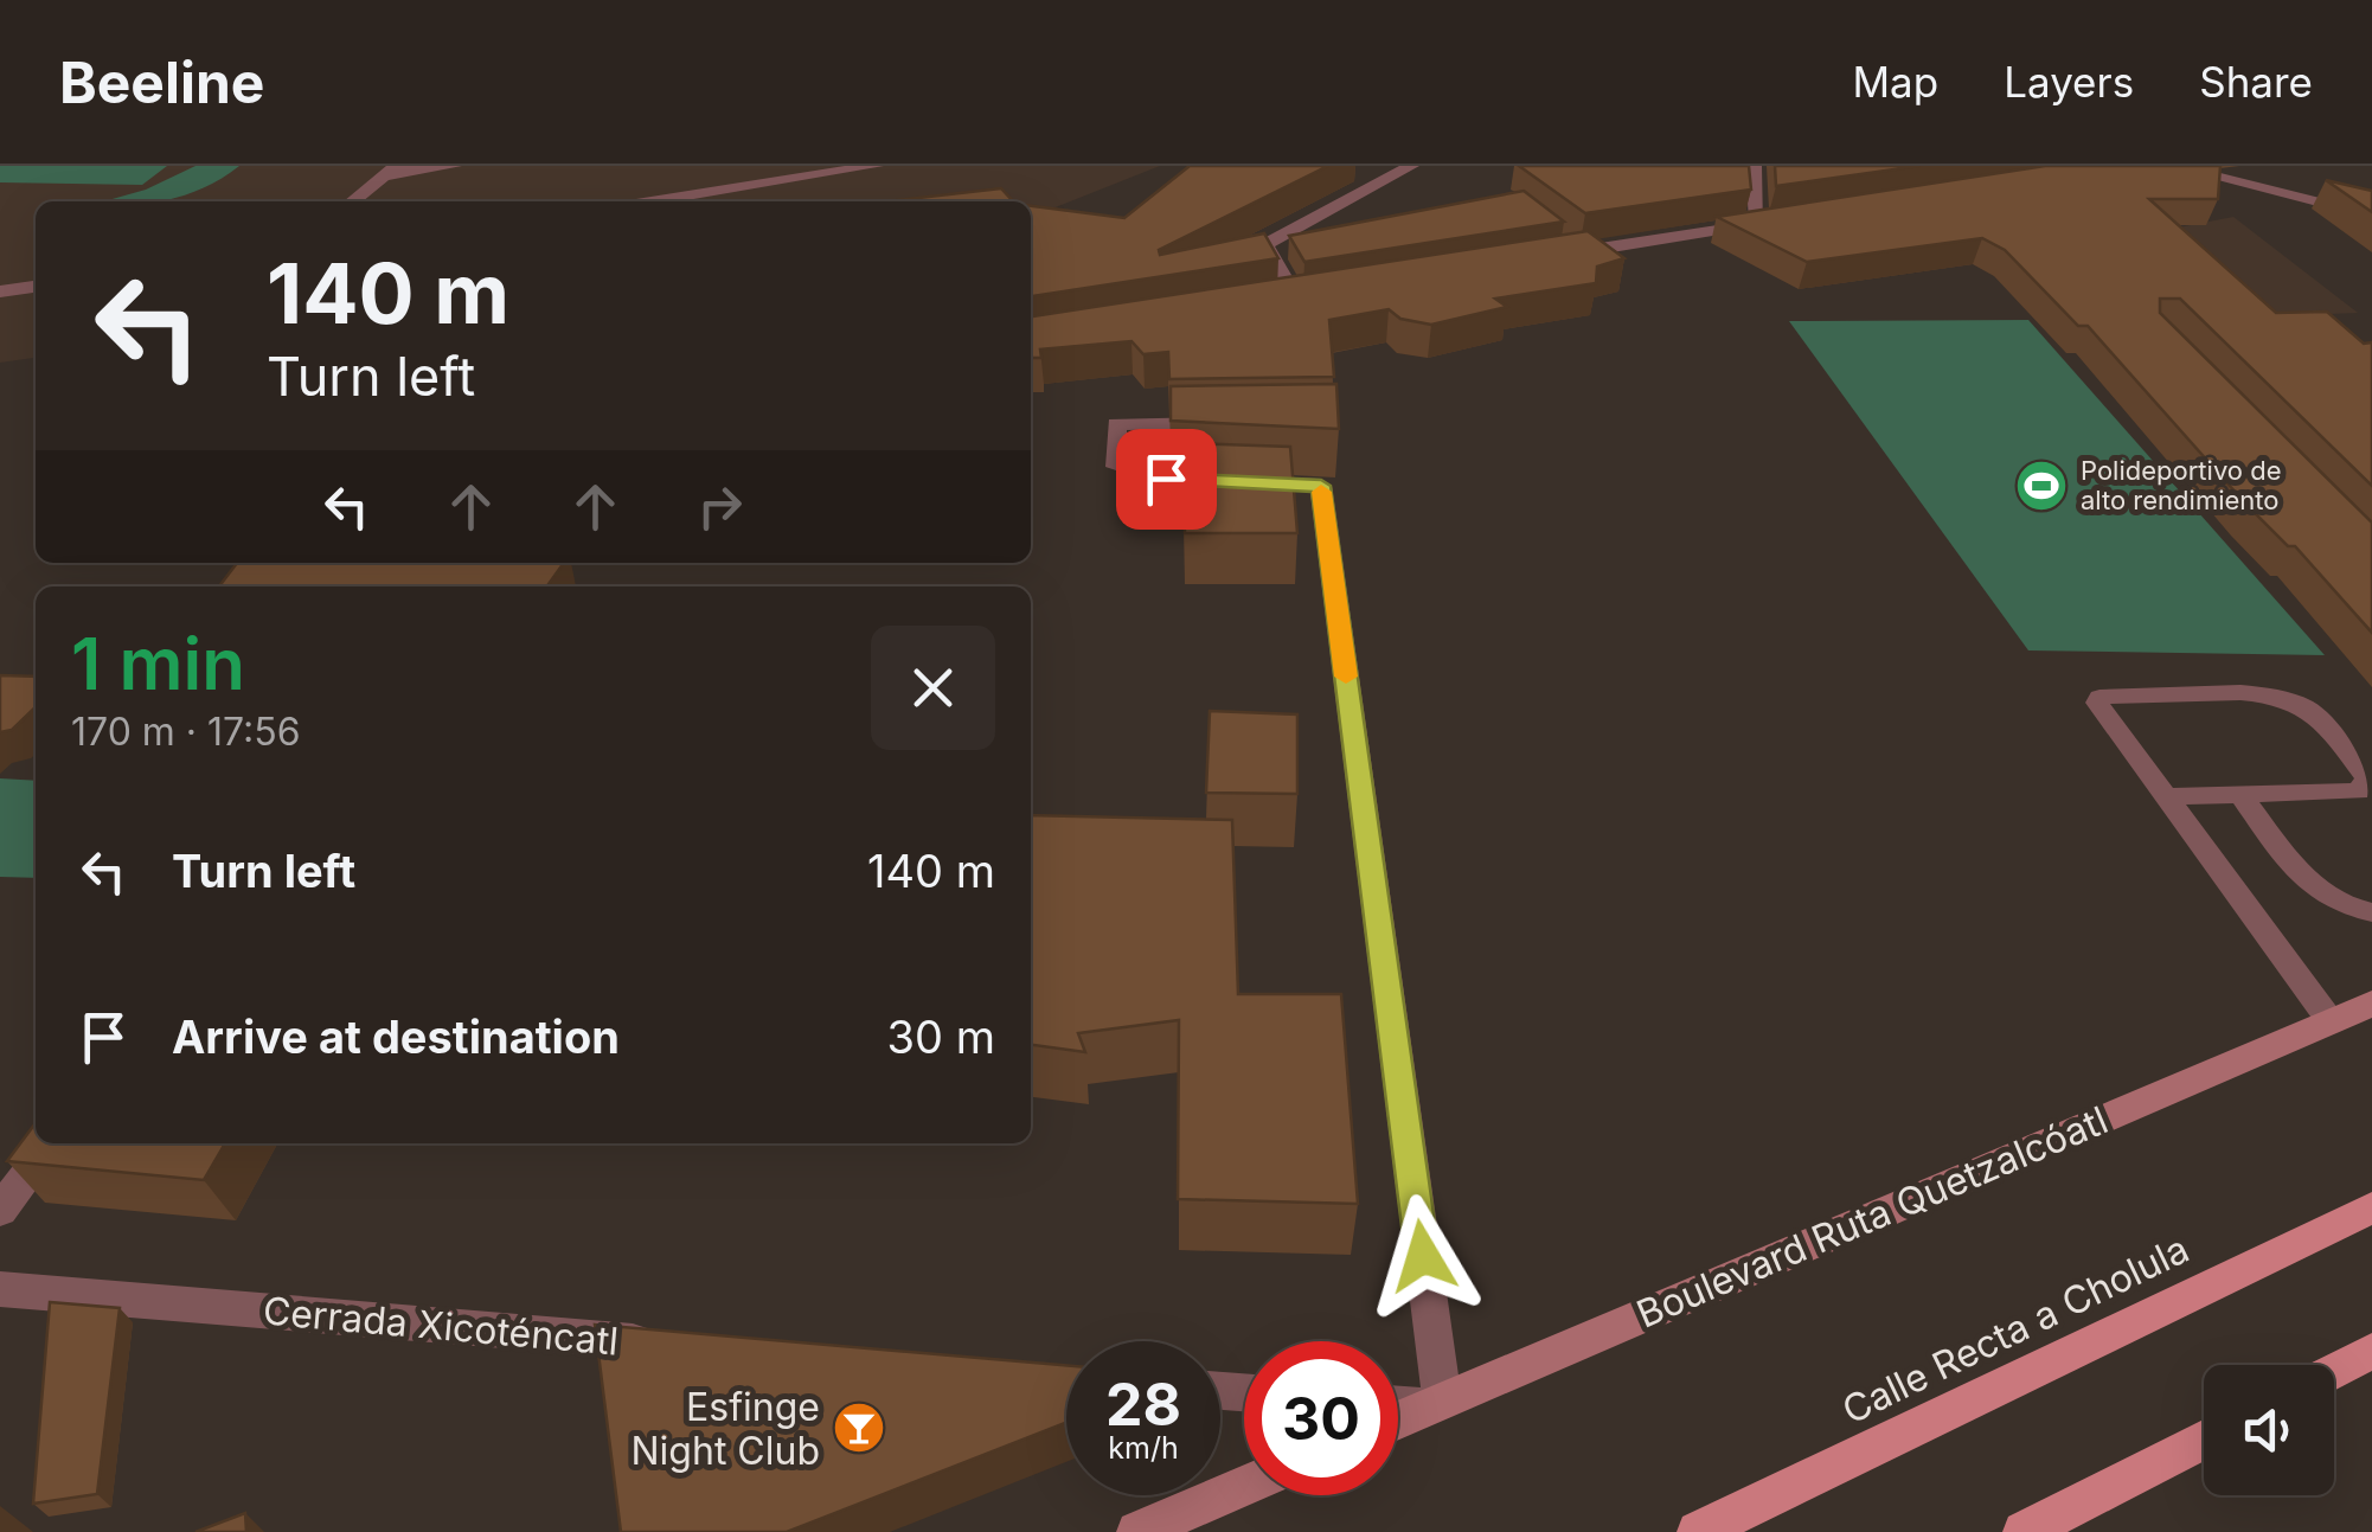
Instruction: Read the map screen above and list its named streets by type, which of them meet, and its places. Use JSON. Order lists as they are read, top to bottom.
{
  "streets": {
    "main road": ["Boulevard Ruta Quetzalcóatl", "Calle Recta a Cholula"],
    "street": ["Cerrada Xicoténcatl"]
  },
  "places": {
    "sports": ["Polideportivo de alto rendimiento"],
    "bar": ["Esfinge Night Club"]
  },
  "page": {
    "header": "Beeline",
    "nav": ["Map", "Layers", "Share"],
    "turn": ["140 m", "Turn left"],
    "heading": ["1 min", "170 m · 17:56"],
    "list": [
      {
        "name": "Turn left",
        "value": "140 m"
      },
      {
        "name": "Arrive at destination",
        "value": "30 m"
      }
    ],
    "speed": "28 km/h",
    "limit": "30"
  }
}
